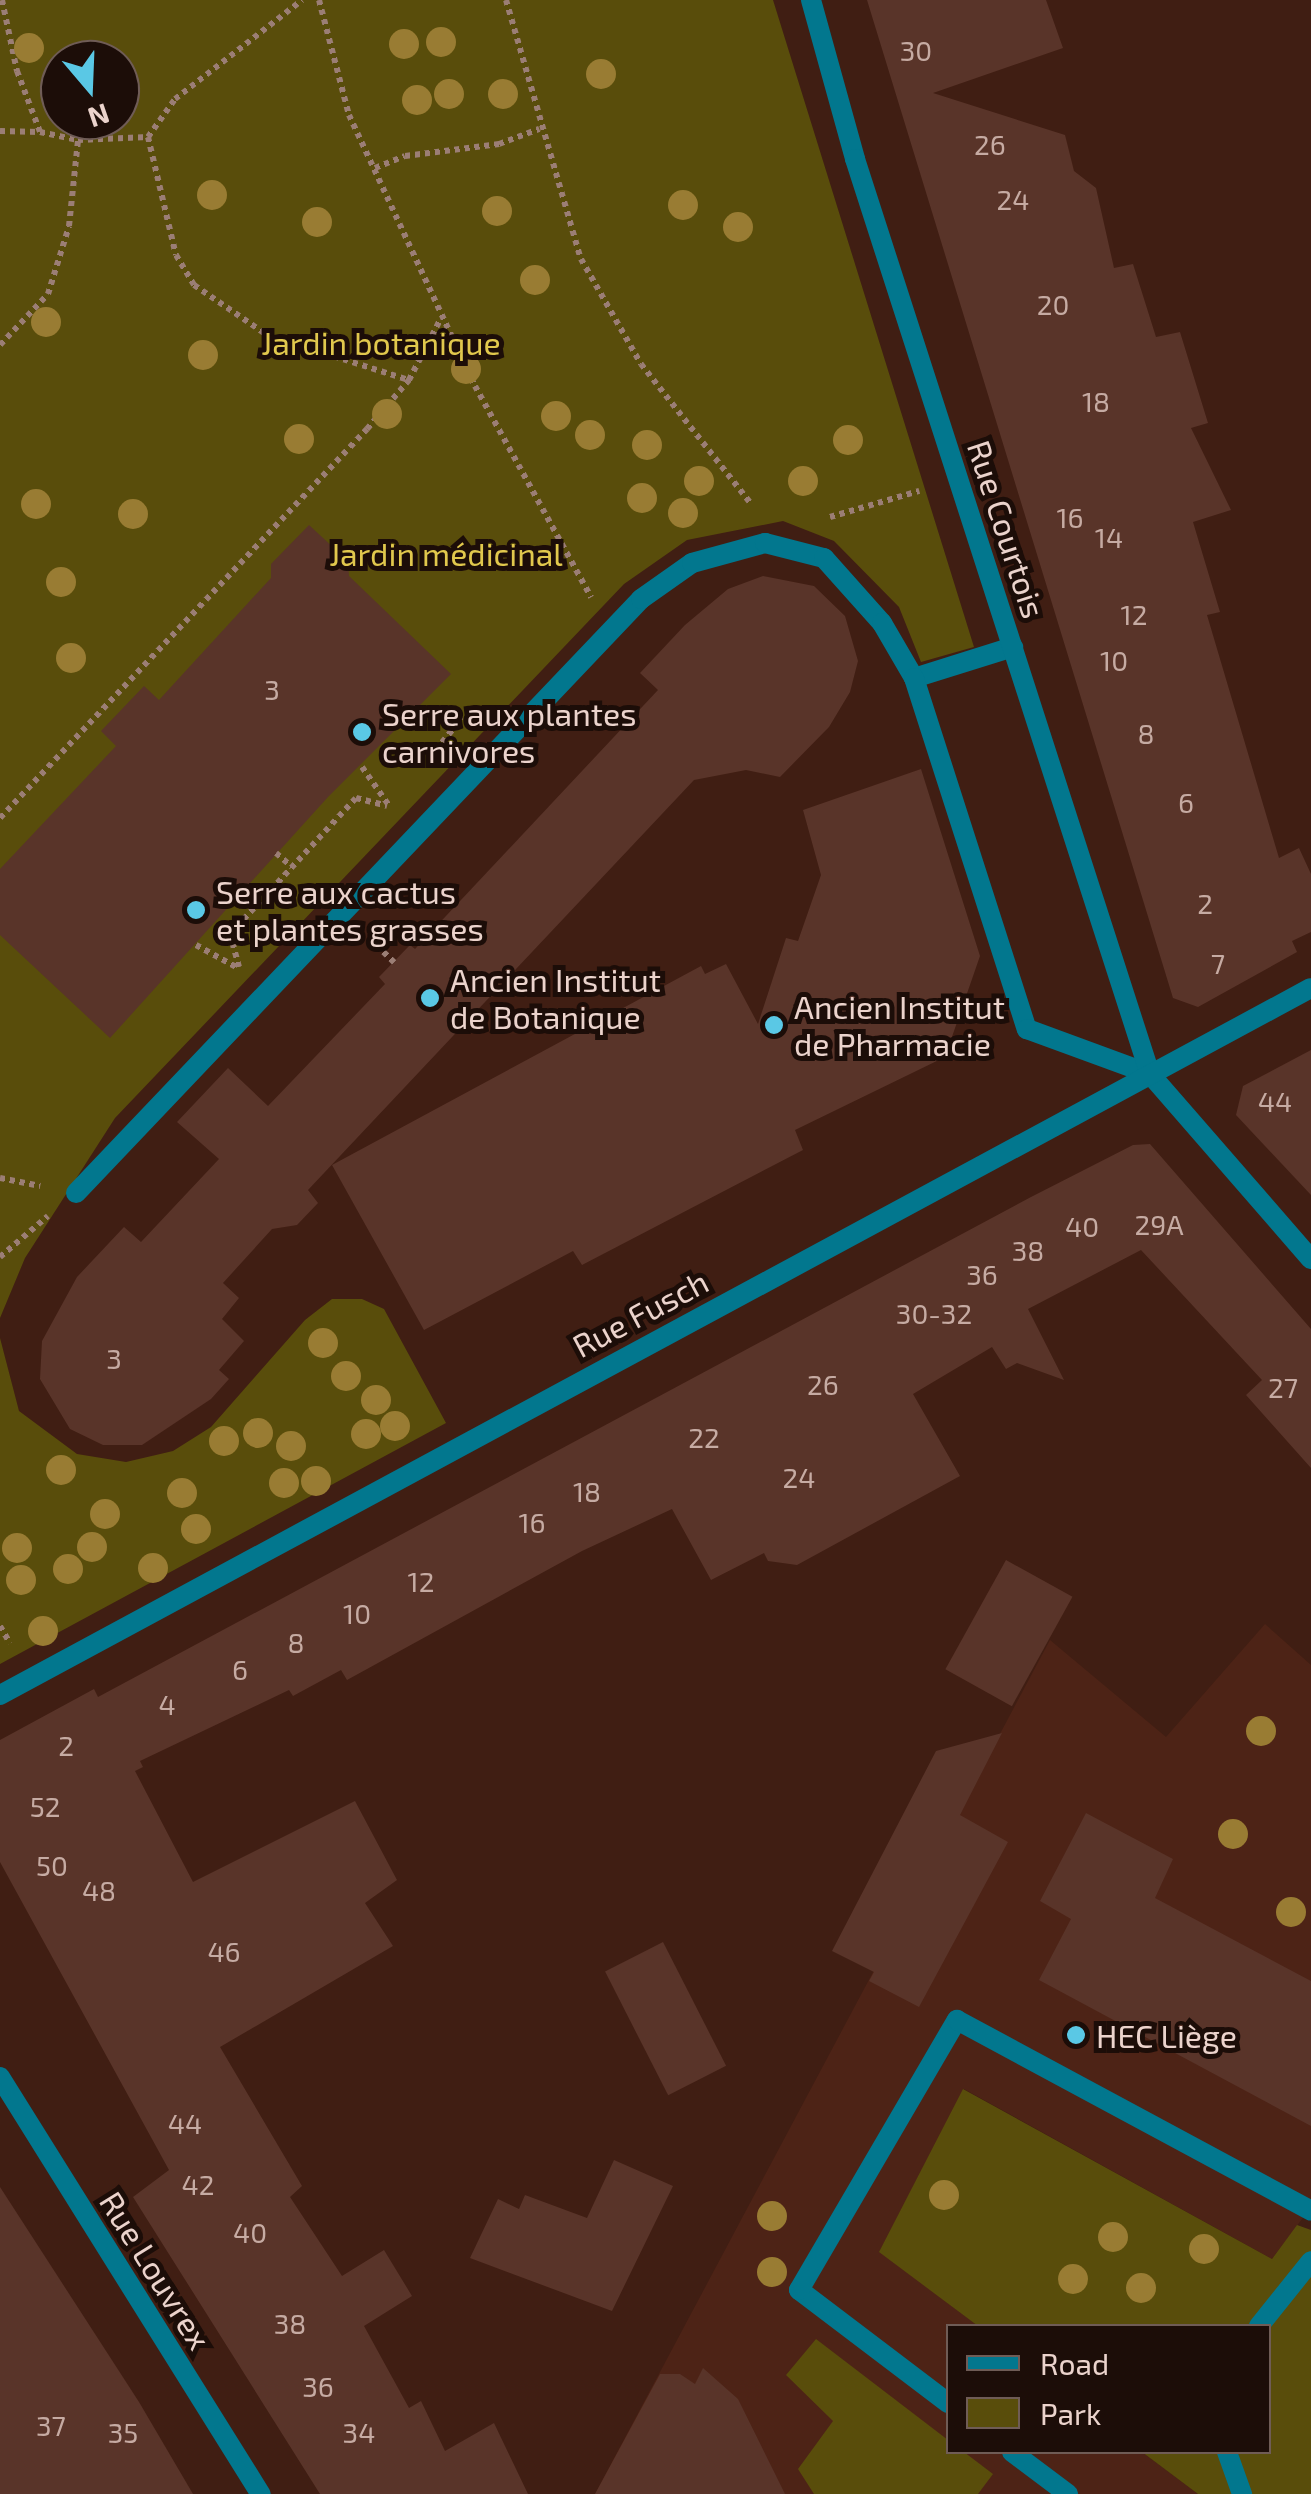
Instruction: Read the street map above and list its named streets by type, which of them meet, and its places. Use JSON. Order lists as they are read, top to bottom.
{
  "streets": {
    "street": ["Rue Courtois", "Rue Fusch", "Rue Louvrex"]
  },
  "crossings": [
    ["Rue Courtois", "Rue Fusch"]
  ],
  "parks": ["Jardin botanique", "Jardin médicinal"],
  "places": [
    "Serre aux plantes carnivores",
    "Serre aux cactus et plantes grasses",
    "Ancien Institut de Botanique",
    "Ancien Institut de Pharmacie",
    "HEC Liège"
  ],
  "house_numbers": [
    "30",
    "26",
    "24",
    "20",
    "18",
    "16",
    "14",
    "12",
    "10",
    "3",
    "8",
    "6",
    "2",
    "7",
    "44",
    "29A",
    "40",
    "38",
    "36",
    "30-32",
    "3",
    "26",
    "27",
    "22",
    "24",
    "18",
    "16",
    "12",
    "10",
    "8",
    "6",
    "4",
    "2",
    "52",
    "50",
    "48",
    "46",
    "44",
    "42",
    "40",
    "38",
    "36",
    "37",
    "35",
    "34"
  ],
  "legend": ["Road", "Park"],
  "north": "bottom"
}
